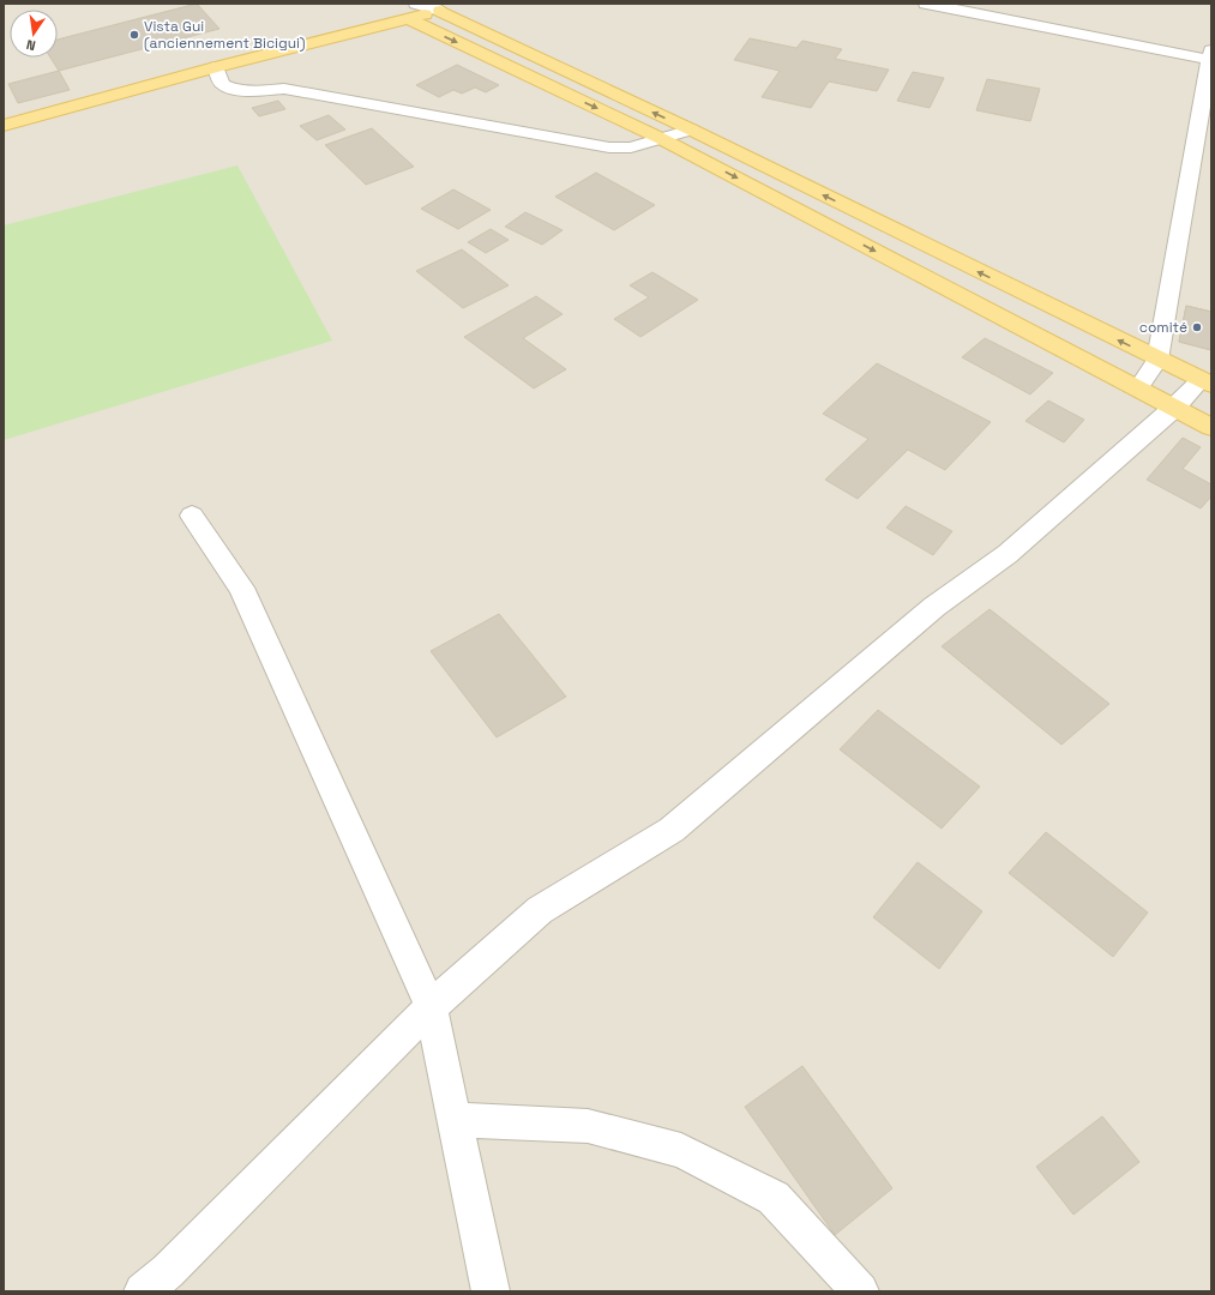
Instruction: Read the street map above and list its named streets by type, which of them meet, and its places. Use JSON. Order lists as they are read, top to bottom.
{
  "places": ["Vista Gui (anciennement Bicigui)", "comité"],
  "north": "bottom"
}
